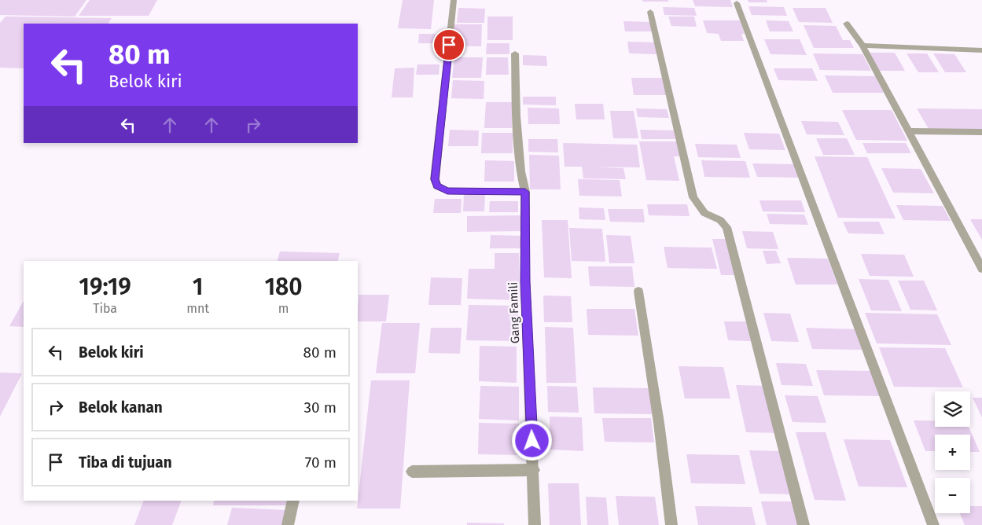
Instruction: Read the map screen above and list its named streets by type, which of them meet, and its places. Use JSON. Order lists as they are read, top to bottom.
{
  "streets": {
    "street": ["Gang Famili"]
  },
  "page": {
    "turn": ["80 m", "Belok kiri"],
    "eta": [
      "19:19",
      "Tiba",
      "1",
      "mnt",
      "180",
      "m"
    ],
    "list": [
      {
        "name": "Belok kiri",
        "value": "80 m"
      },
      {
        "name": "Belok kanan",
        "value": "30 m"
      },
      {
        "name": "Tiba di tujuan",
        "value": "70 m"
      }
    ],
    "map_buttons": ["+", "−"]
  }
}
